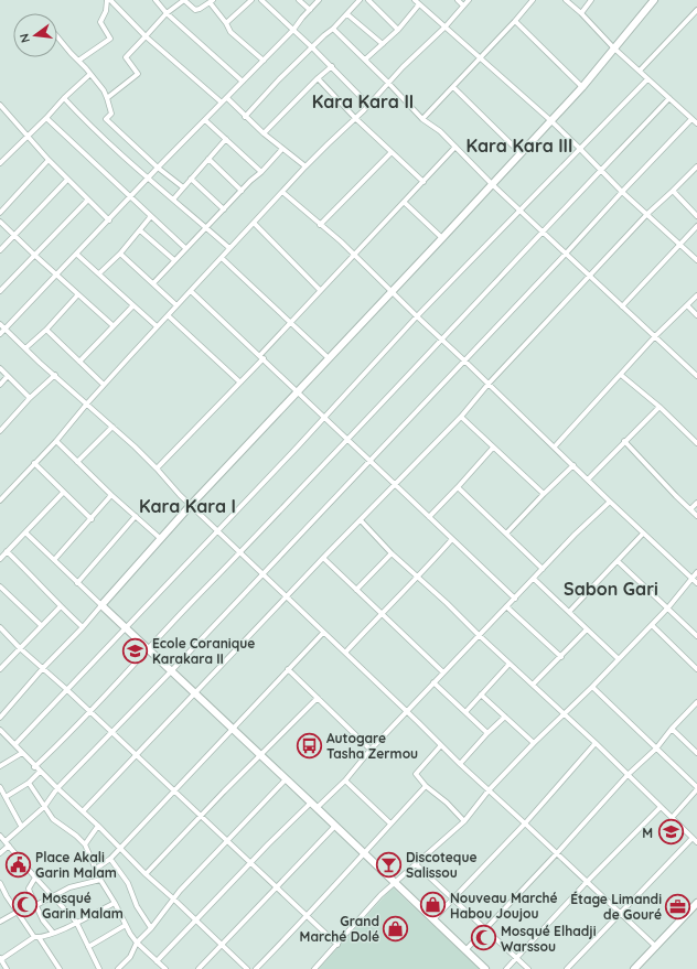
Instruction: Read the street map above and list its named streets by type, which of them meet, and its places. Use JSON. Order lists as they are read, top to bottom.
{
  "districts": [
    "Kara Kara II",
    "Kara Kara III",
    "Kara Kara I",
    "Sabon Gari"
  ],
  "places": {
    "school or university": ["Ecole Coranique Karakara II", "M"],
    "bus stop": ["Autogare Tasha Zermou"],
    "public building": ["Place Akali Garin Malam"],
    "bar": ["Discoteque Salissou"],
    "mosque": ["Mosqué Garin Malam", "Mosqué Elhadji Warssou"],
    "shop": ["Nouveau Marché Habou Joujou", "Grand Marché Dolé"],
    "office": ["Étage Limandi de Gouré"]
  },
  "north": "left"
}
